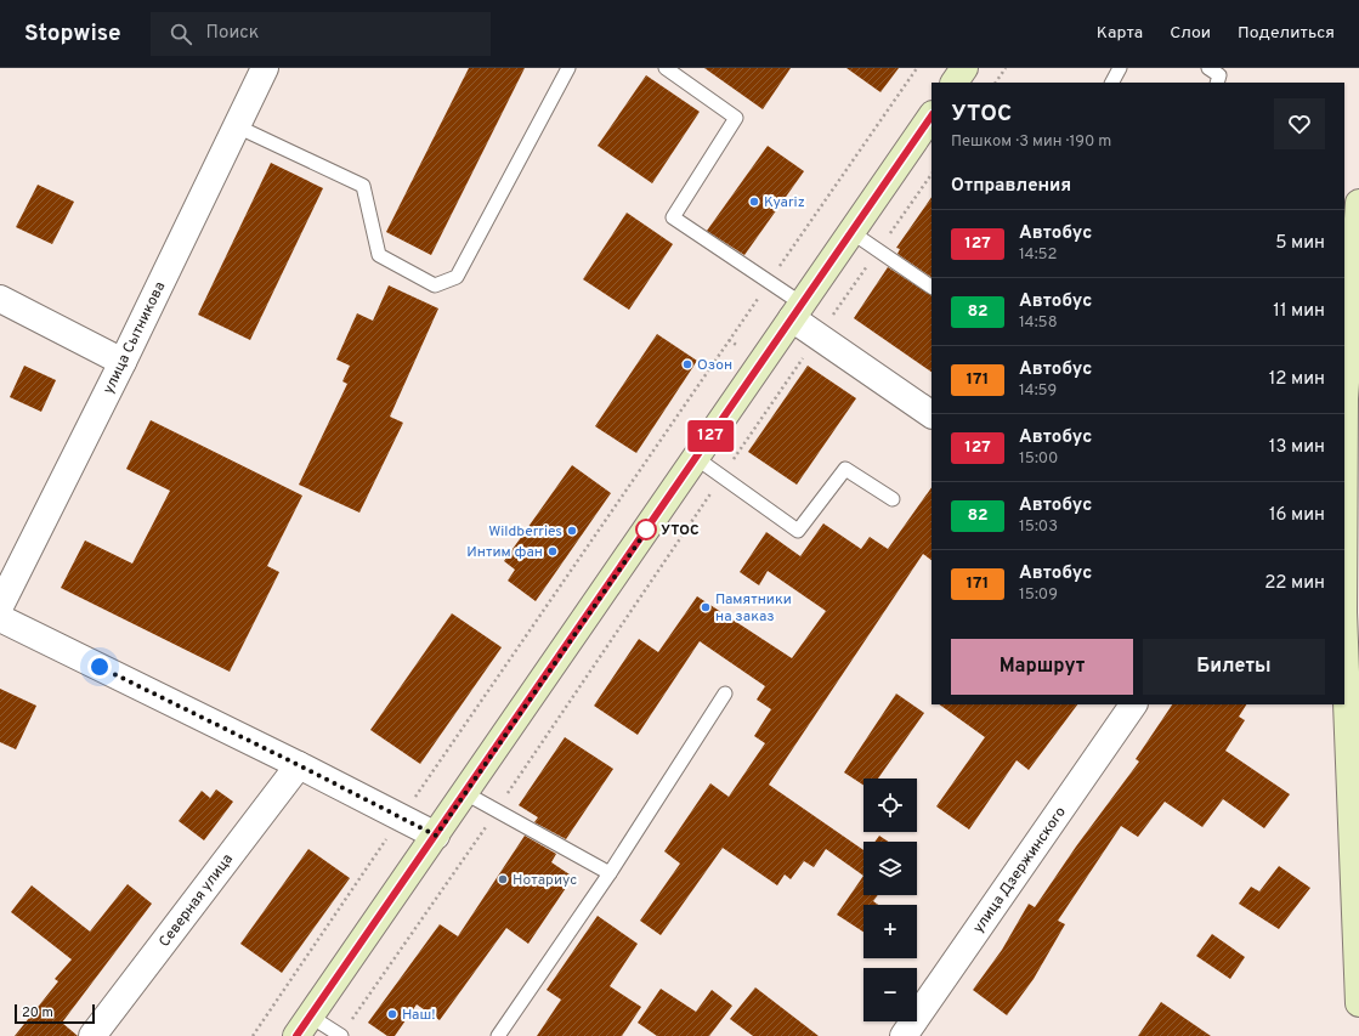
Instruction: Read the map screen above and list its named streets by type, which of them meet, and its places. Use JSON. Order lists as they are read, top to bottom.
{
  "streets": {
    "street": ["улица Сытникова", "улица Дзержинского", "Северная улица"]
  },
  "places": [
    "Kyariz",
    "Озон",
    "УТОС",
    "Wildberries",
    "Интим фан",
    "Памятники на заказ",
    "Нотариус",
    "Наш!"
  ],
  "lines": ["bus line 127"],
  "scale_bar": "20 m",
  "page": {
    "header": "Stopwise",
    "search": "Поиск",
    "nav": ["Карта", "Слои", "Поделиться"],
    "on_map": "127",
    "heading": [
      ["УТОС", "Пешком · 3 мин · 190 m"],
      "Отправления"
    ],
    "list": [
      {
        "mark": "127",
        "name": "Автобус",
        "note": "14:52",
        "value": "5 мин"
      },
      {
        "mark": "82",
        "name": "Автобус",
        "note": "14:58",
        "value": "11 мин"
      },
      {
        "mark": "171",
        "name": "Автобус",
        "note": "14:59",
        "value": "12 мин"
      },
      {
        "mark": "127",
        "name": "Автобус",
        "note": "15:00",
        "value": "13 мин"
      },
      {
        "mark": "82",
        "name": "Автобус",
        "note": "15:03",
        "value": "16 мин"
      },
      {
        "mark": "171",
        "name": "Автобус",
        "note": "15:09",
        "value": "22 мин"
      }
    ],
    "buttons": ["Маршрут", "Билеты"],
    "map_buttons": ["+", "−"],
    "scale": "20 m"
  }
}
